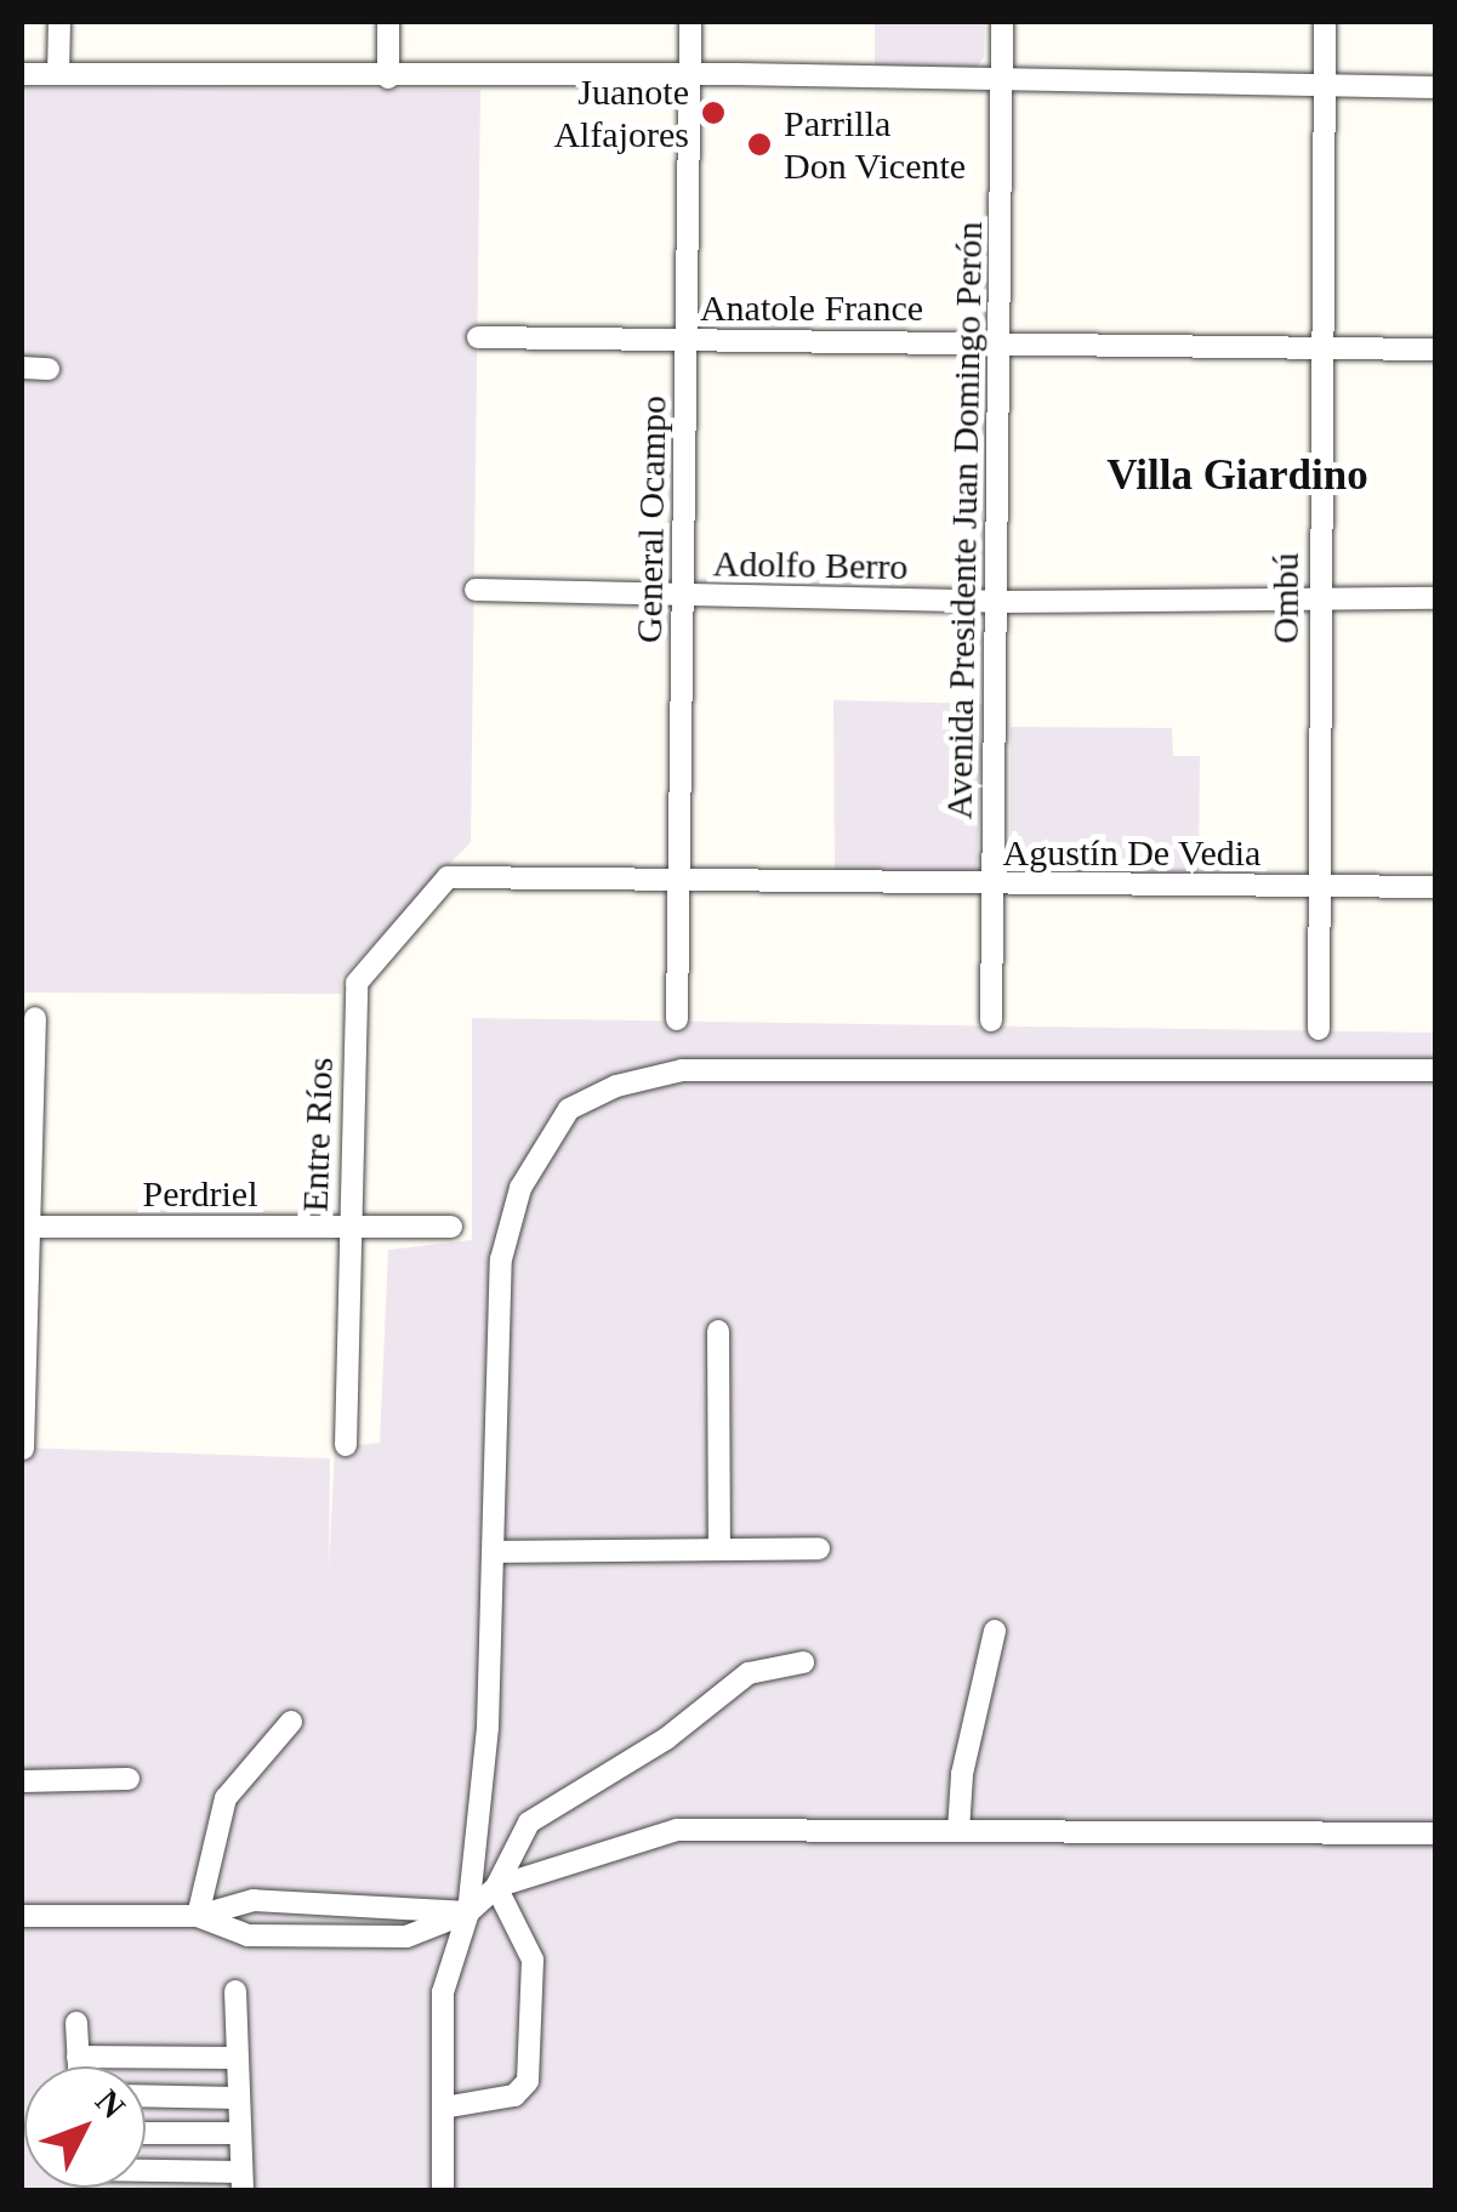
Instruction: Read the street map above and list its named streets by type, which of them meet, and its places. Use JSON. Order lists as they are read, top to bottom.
{
  "streets": {
    "street": [
      "Anatole France",
      "General Ocampo",
      "Avenida Presidente Juan Domingo Perón",
      "Adolfo Berro",
      "Ombú",
      "Agustín De Vedia",
      "Entre Ríos",
      "Perdriel"
    ]
  },
  "crossings": [
    ["Anatole France", "General Ocampo"],
    ["Anatole France", "Avenida Presidente Juan Domingo Perón"],
    ["Anatole France", "Ombú"],
    ["General Ocampo", "Adolfo Berro"],
    ["General Ocampo", "Agustín De Vedia"],
    ["Avenida Presidente Juan Domingo Perón", "Adolfo Berro"],
    ["Avenida Presidente Juan Domingo Perón", "Agustín De Vedia"],
    ["Adolfo Berro", "Ombú"],
    ["Ombú", "Agustín De Vedia"],
    ["Agustín De Vedia", "Entre Ríos"],
    ["Entre Ríos", "Perdriel"]
  ],
  "districts": ["Villa Giardino"],
  "places": ["Juanote Alfajores", "Parrilla Don Vicente"],
  "north": "top right"
}
